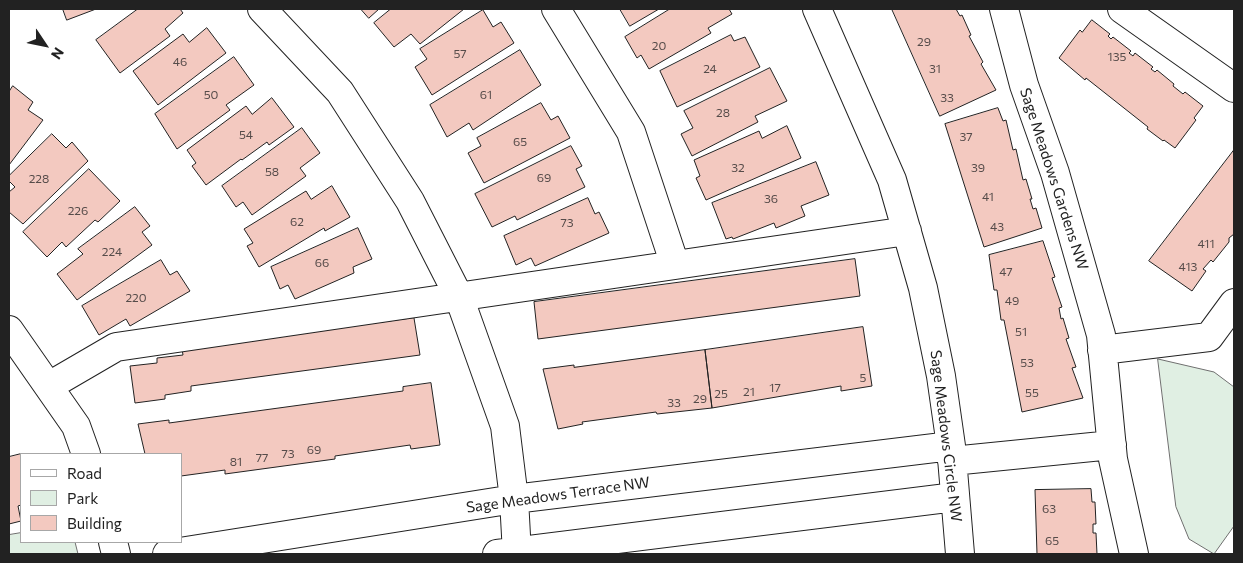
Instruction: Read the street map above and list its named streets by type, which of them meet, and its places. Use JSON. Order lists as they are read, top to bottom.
{
  "streets": {
    "street": ["Sage Meadows Gardens NW", "Sage Meadows Circle NW", "Sage Meadows Terrace NW"]
  },
  "crossings": [
    ["Sage Meadows Circle NW", "Sage Meadows Terrace NW"]
  ],
  "house_numbers": [
    "29",
    "20",
    "57",
    "135",
    "46",
    "24",
    "31",
    "50",
    "61",
    "33",
    "28",
    "54",
    "37",
    "65",
    "32",
    "39",
    "58",
    "69",
    "228",
    "41",
    "36",
    "226",
    "62",
    "73",
    "43",
    "411",
    "224",
    "66",
    "413",
    "47",
    "220",
    "49",
    "51",
    "53",
    "5",
    "17",
    "21",
    "55",
    "25",
    "29",
    "33",
    "69",
    "73",
    "77",
    "81",
    "63",
    "65"
  ],
  "legend": ["Road", "Park", "Building"],
  "north": "bottom right"
}
